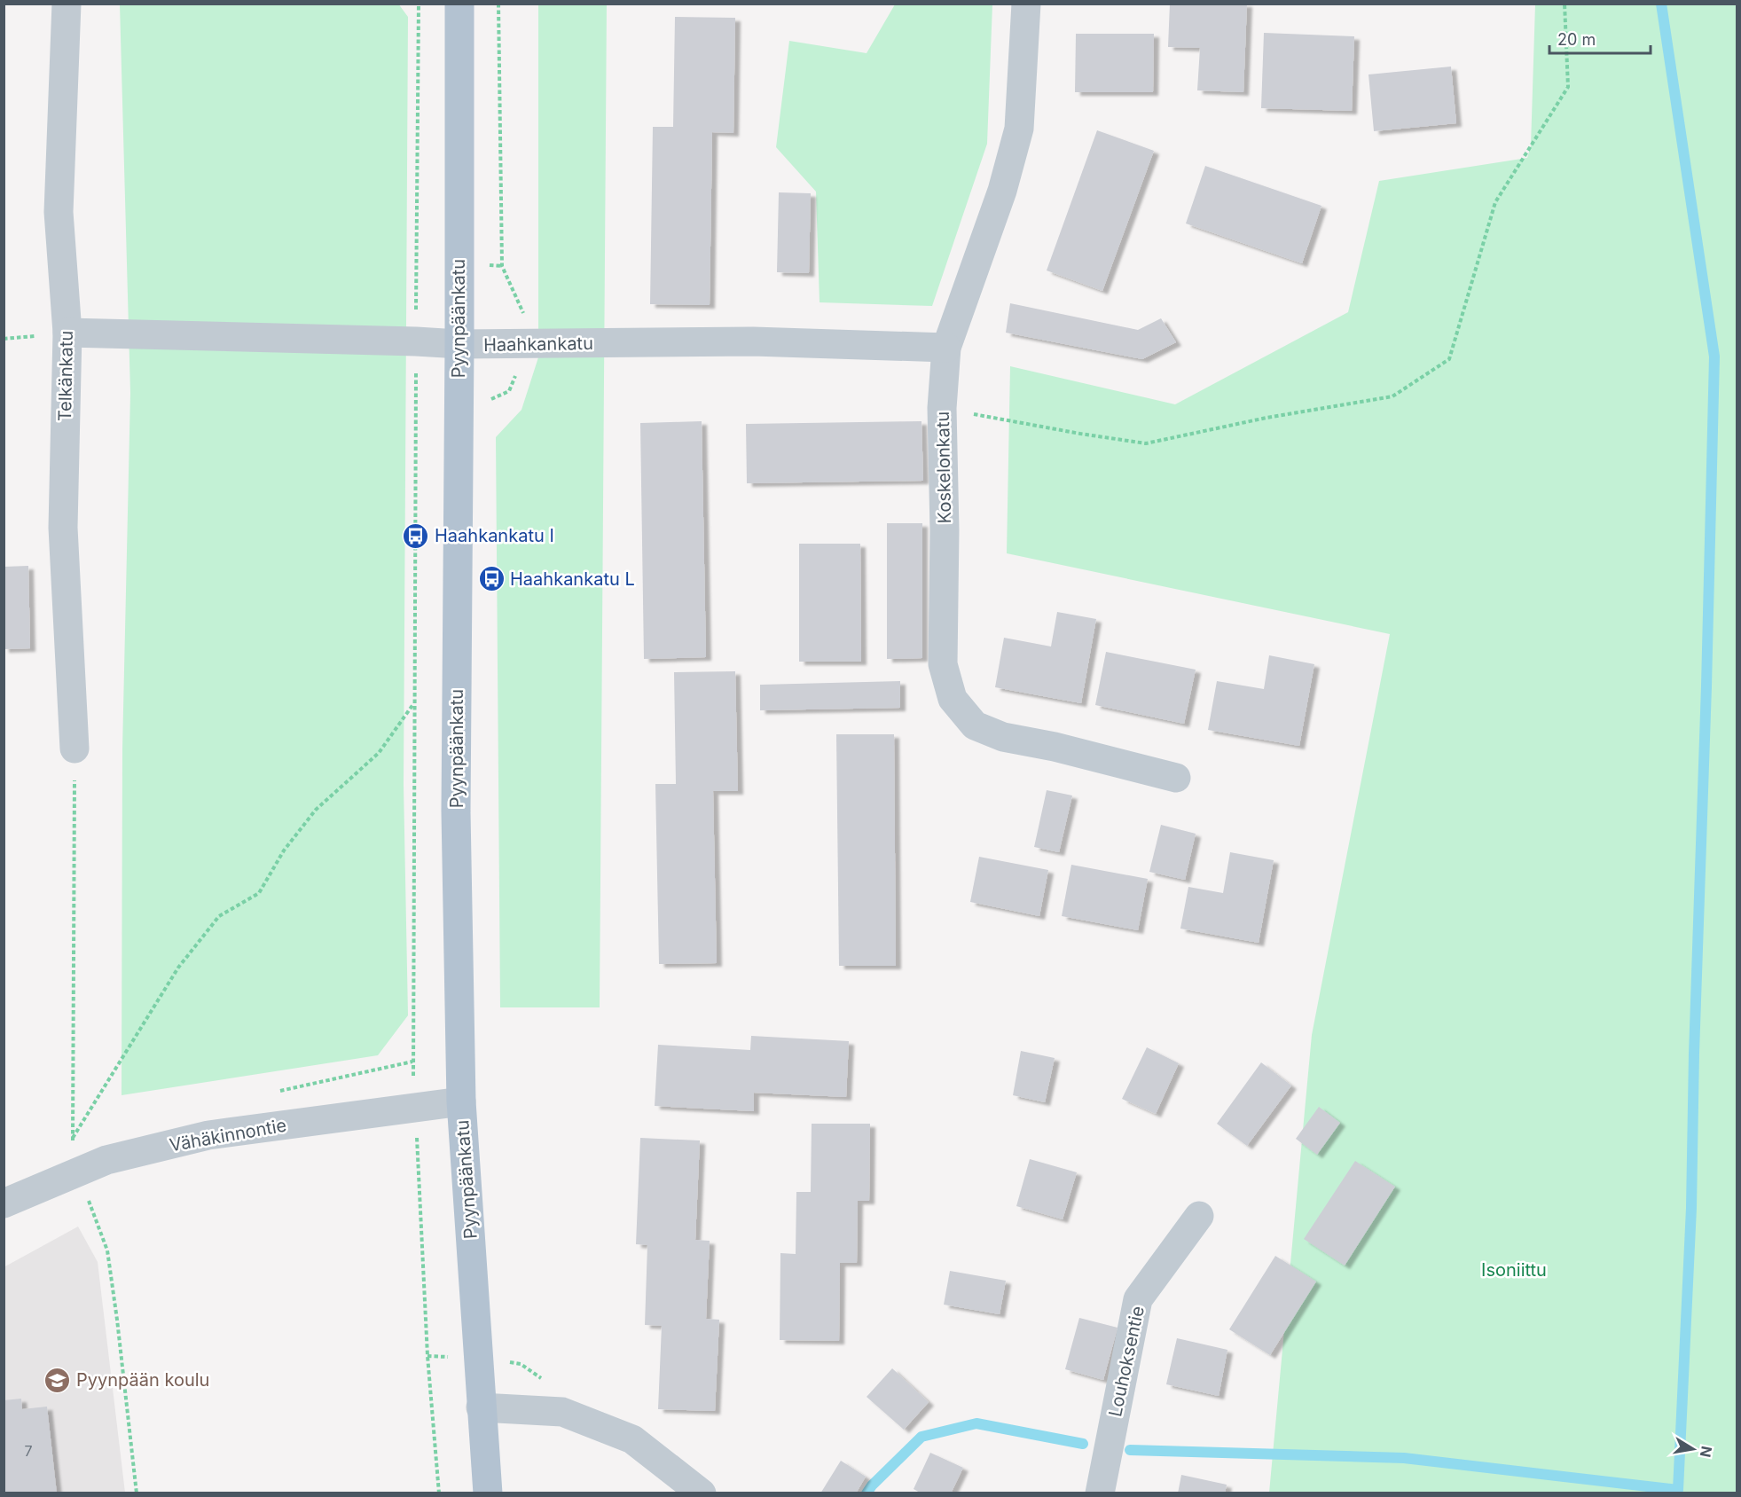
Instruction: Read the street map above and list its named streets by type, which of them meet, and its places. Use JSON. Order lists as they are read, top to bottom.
{
  "streets": {
    "main road": ["Pyynpäänkatu"],
    "street": [
      "Haahkankatu",
      "Telkänkatu",
      "Koskelonkatu",
      "Vähäkinnontie",
      "Louhoksentie"
    ]
  },
  "crossings": [
    ["Pyynpäänkatu", "Haahkankatu"],
    ["Pyynpäänkatu", "Vähäkinnontie"],
    ["Haahkankatu", "Telkänkatu"],
    ["Haahkankatu", "Koskelonkatu"]
  ],
  "parks": ["Isoniittu"],
  "places": {
    "bus stop": ["Haahkankatu I", "Haahkankatu L"],
    "school or university": ["Pyynpään koulu"]
  },
  "house_numbers": ["7"],
  "scale_bar": "20 m",
  "north": "right"
}
